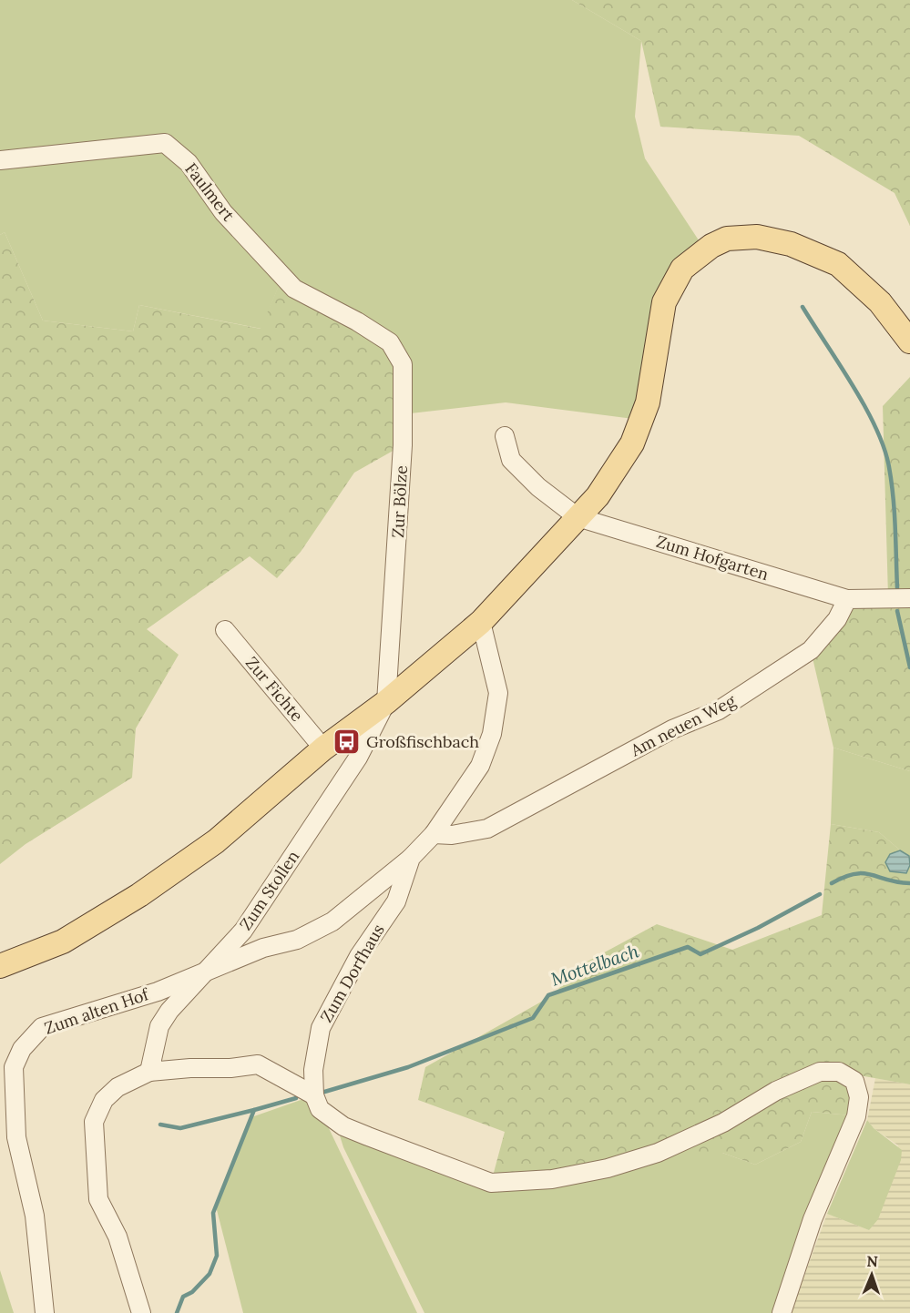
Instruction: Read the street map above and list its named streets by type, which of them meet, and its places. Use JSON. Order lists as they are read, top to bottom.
{
  "streets": {
    "street": [
      "Faulmert",
      "Zur Bölze",
      "Zum Hofgarten",
      "Zur Fichte",
      "Am neuen Weg",
      "Zum Stollen",
      "Zum Dorfhaus",
      "Zum alten Hof"
    ]
  },
  "crossings": [
    ["Faulmert", "Zur Bölze"],
    ["Zur Bölze", "Zum Stollen"],
    ["Zum Hofgarten", "Am neuen Weg"],
    ["Am neuen Weg", "Zum Dorfhaus"],
    ["Zum Stollen", "Zum alten Hof"],
    ["Zum Dorfhaus", "Zum alten Hof"]
  ],
  "water": ["Mottelbach"],
  "places": {
    "bus stop": ["Großfischbach"]
  },
  "north": "top"
}
